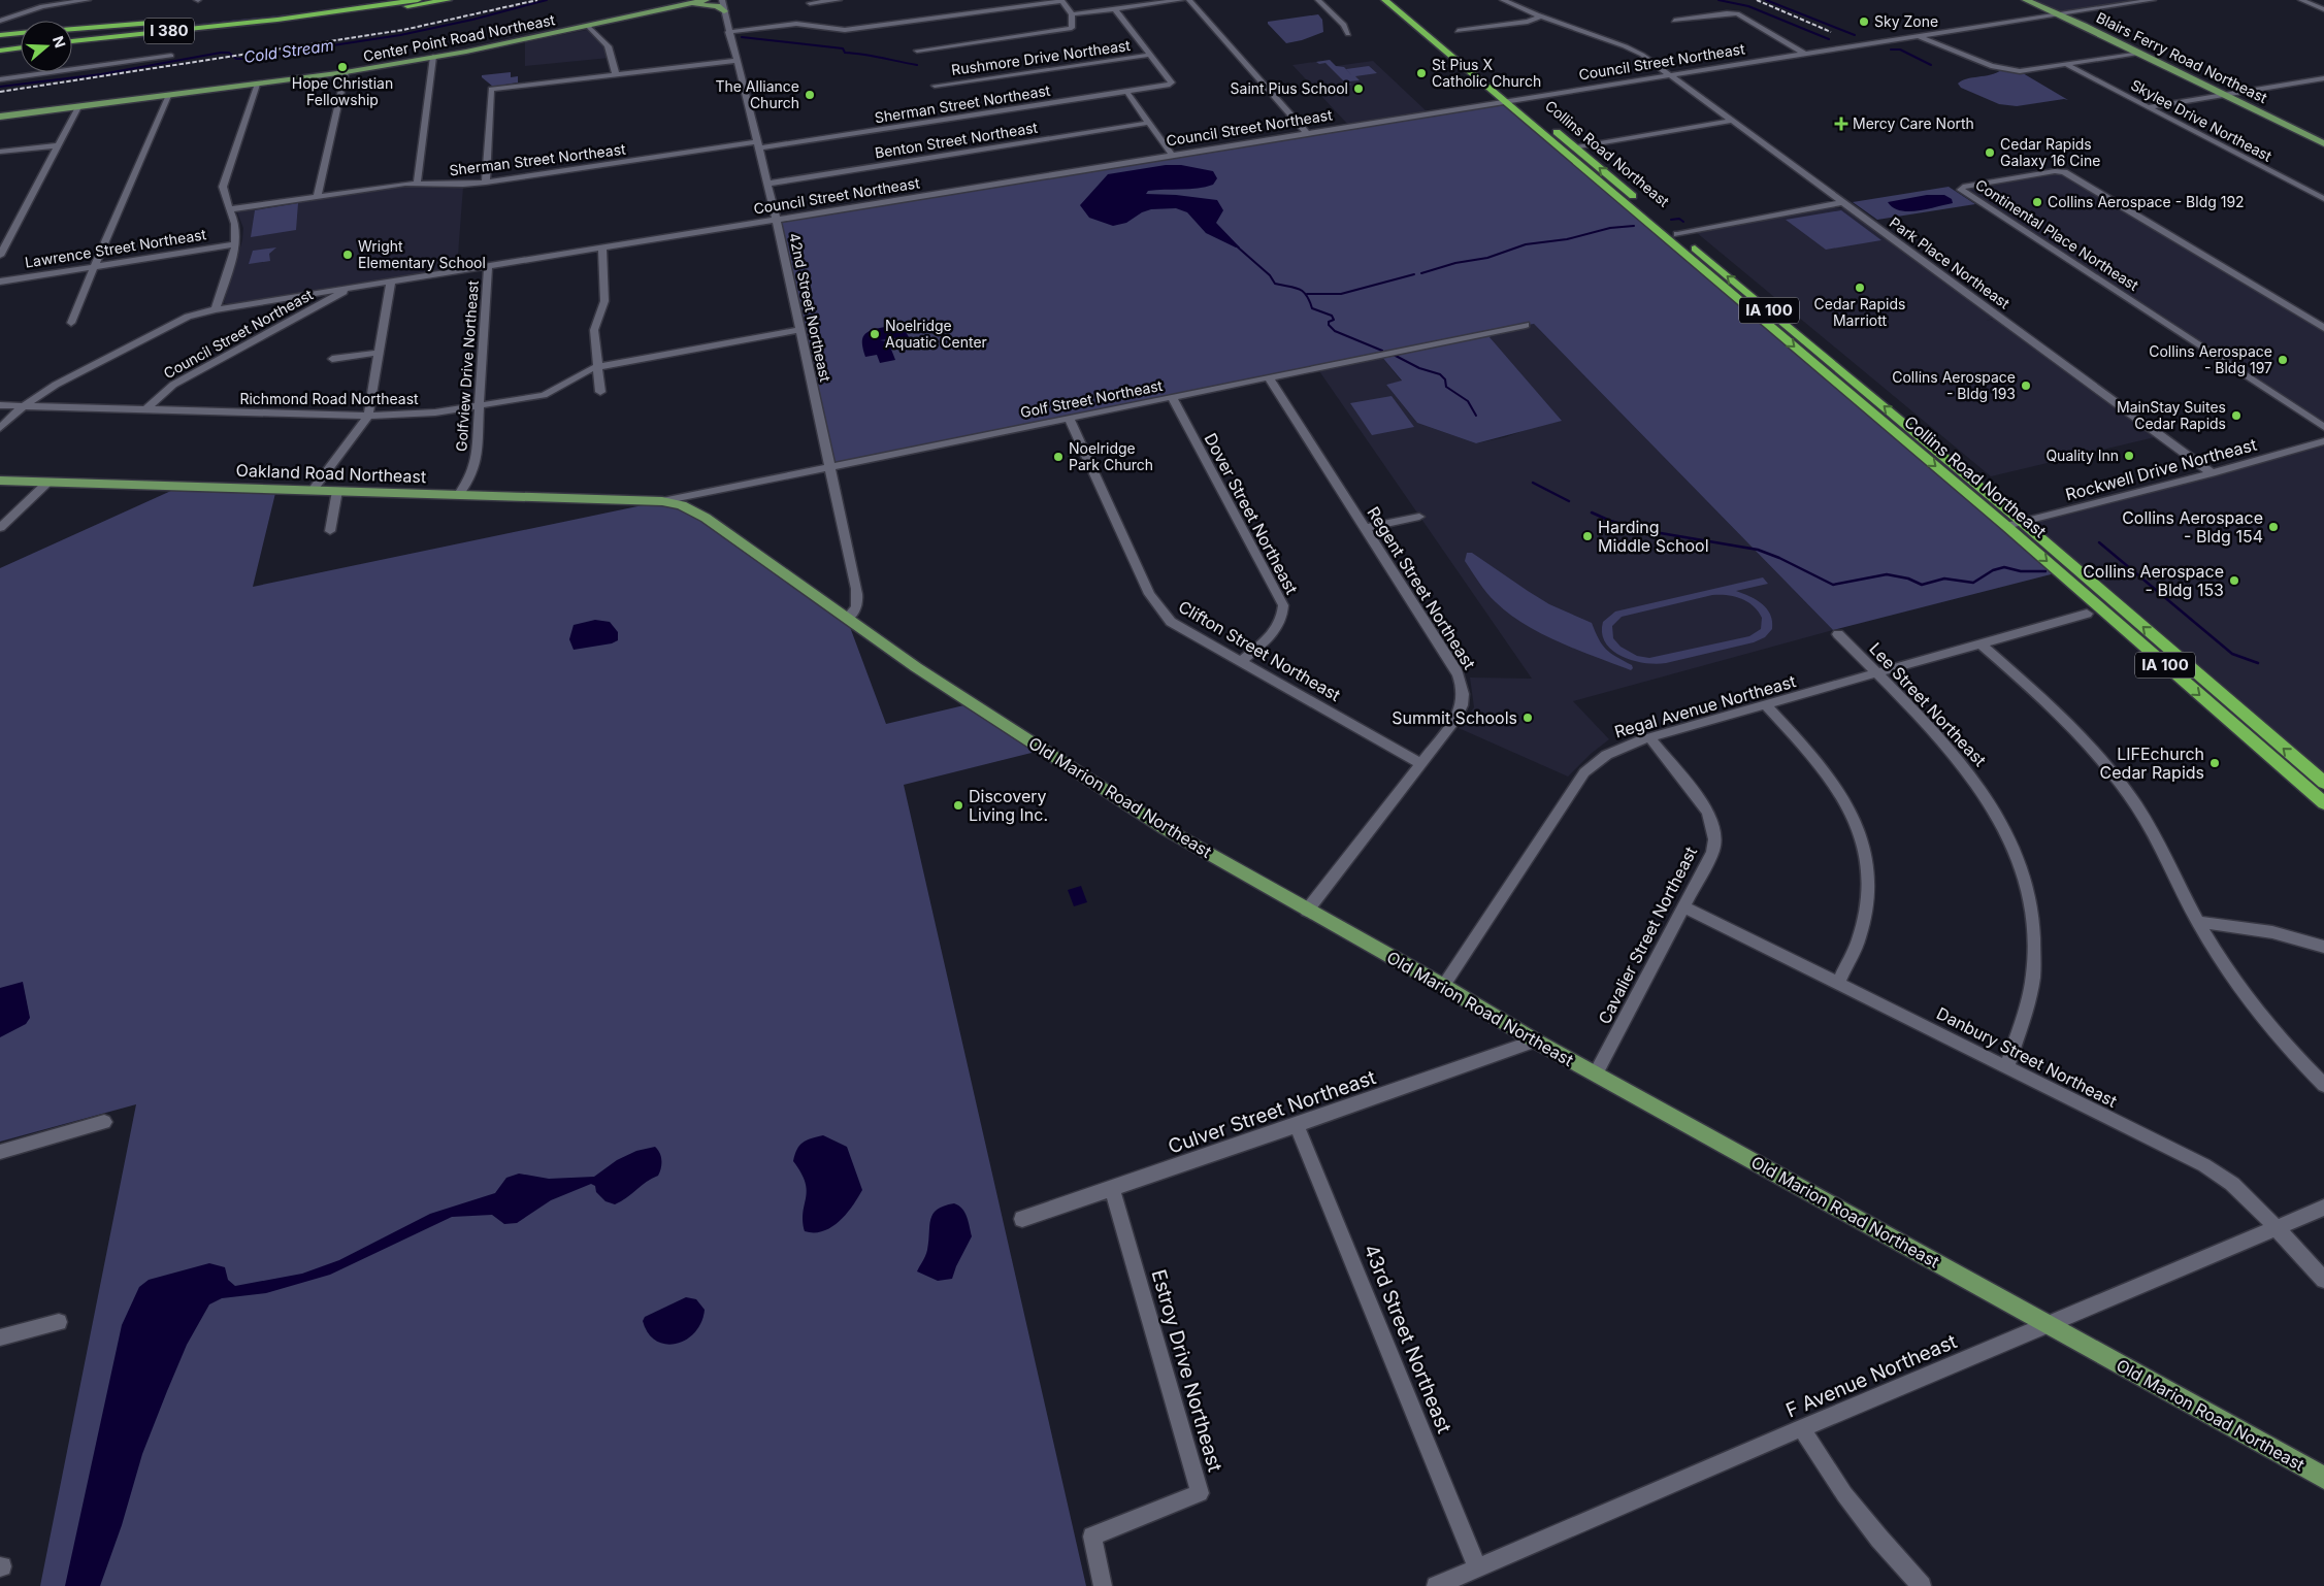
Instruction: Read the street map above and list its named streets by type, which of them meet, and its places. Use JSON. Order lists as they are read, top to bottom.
{
  "streets": {
    "highway": ["I 380", "Collins Road Northeast", "IA 100"],
    "main road": [
      "Center Point Road Northeast",
      "Blairs Ferry Road Northeast",
      "Oakland Road Northeast",
      "Old Marion Road Northeast"
    ],
    "street": [
      "Rushmore Drive Northeast",
      "Council Street Northeast",
      "Sherman Street Northeast",
      "Skylee Drive Northeast",
      "Benton Street Northeast",
      "Continental Place Northeast",
      "Lawrence Street Northeast",
      "Park Place Northeast",
      "42nd Street Northeast",
      "Golfview Drive Northeast",
      "Richmond Road Northeast",
      "Golf Street Northeast",
      "Rockwell Drive Northeast",
      "Dover Street Northeast",
      "Regent Street Northeast",
      "Clifton Street Northeast",
      "Lee Street Northeast",
      "Regal Avenue Northeast",
      "Cavalier Street Northeast",
      "Danbury Street Northeast",
      "Culver Street Northeast",
      "43rd Street Northeast",
      "Estroy Drive Northeast",
      "F Avenue Northeast"
    ]
  },
  "crossings": [
    ["Rushmore Drive Northeast", "Sherman Street Northeast"],
    ["Blairs Ferry Road Northeast", "Council Street Northeast"],
    ["Council Street Northeast", "Collins Road Northeast"],
    ["Council Street Northeast", "Park Place Northeast"],
    ["Council Street Northeast", "42nd Street Northeast"],
    ["Council Street Northeast", "Golfview Drive Northeast"],
    ["Council Street Northeast", "Richmond Road Northeast"],
    ["Sherman Street Northeast", "42nd Street Northeast"],
    ["Benton Street Northeast", "42nd Street Northeast"],
    ["Collins Road Northeast", "Rockwell Drive Northeast"],
    ["Park Place Northeast", "Rockwell Drive Northeast"],
    ["42nd Street Northeast", "Richmond Road Northeast"],
    ["42nd Street Northeast", "Golf Street Northeast"],
    ["42nd Street Northeast", "Old Marion Road Northeast"],
    ["Golfview Drive Northeast", "Richmond Road Northeast"],
    ["Golfview Drive Northeast", "Oakland Road Northeast"],
    ["Golf Street Northeast", "Oakland Road Northeast"],
    ["Golf Street Northeast", "Dover Street Northeast"],
    ["Golf Street Northeast", "Regent Street Northeast"],
    ["Golf Street Northeast", "Clifton Street Northeast"],
    ["Golf Street Northeast", "Old Marion Road Northeast"],
    ["Oakland Road Northeast", "Old Marion Road Northeast"],
    ["Dover Street Northeast", "Clifton Street Northeast"],
    ["Regent Street Northeast", "Clifton Street Northeast"],
    ["Regent Street Northeast", "Old Marion Road Northeast"],
    ["Lee Street Northeast", "Regal Avenue Northeast"],
    ["Lee Street Northeast", "Danbury Street Northeast"],
    ["Regal Avenue Northeast", "Old Marion Road Northeast"],
    ["Regal Avenue Northeast", "Cavalier Street Northeast"],
    ["Old Marion Road Northeast", "Cavalier Street Northeast"],
    ["Old Marion Road Northeast", "Culver Street Northeast"],
    ["Old Marion Road Northeast", "F Avenue Northeast"],
    ["Cavalier Street Northeast", "Danbury Street Northeast"],
    ["Danbury Street Northeast", "F Avenue Northeast"],
    ["Culver Street Northeast", "43rd Street Northeast"],
    ["Culver Street Northeast", "Estroy Drive Northeast"],
    ["43rd Street Northeast", "F Avenue Northeast"]
  ],
  "water": ["Cold Stream"],
  "places": {
    "other": [
      "Sky Zone",
      "Hope Christian Fellowship",
      "St Pius X Catholic Church",
      "Saint Pius School",
      "The Alliance Church",
      "Cedar Rapids Galaxy 16 Cine",
      "Collins Aerospace - Bldg 192",
      "Wright Elementary School",
      "Cedar Rapids Marriott",
      "Noelridge Aquatic Center",
      "Collins Aerospace - Bldg 197",
      "Collins Aerospace - Bldg 193",
      "MainStay Suites Cedar Rapids",
      "Quality Inn",
      "Noelridge Park Church",
      "Collins Aerospace - Bldg 154",
      "Harding Middle School",
      "Collins Aerospace - Bldg 153",
      "Summit Schools",
      "LIFEchurch Cedar Rapids",
      "Discovery Living Inc."
    ],
    "health": ["Mercy Care North"]
  },
  "north": "right"
}
